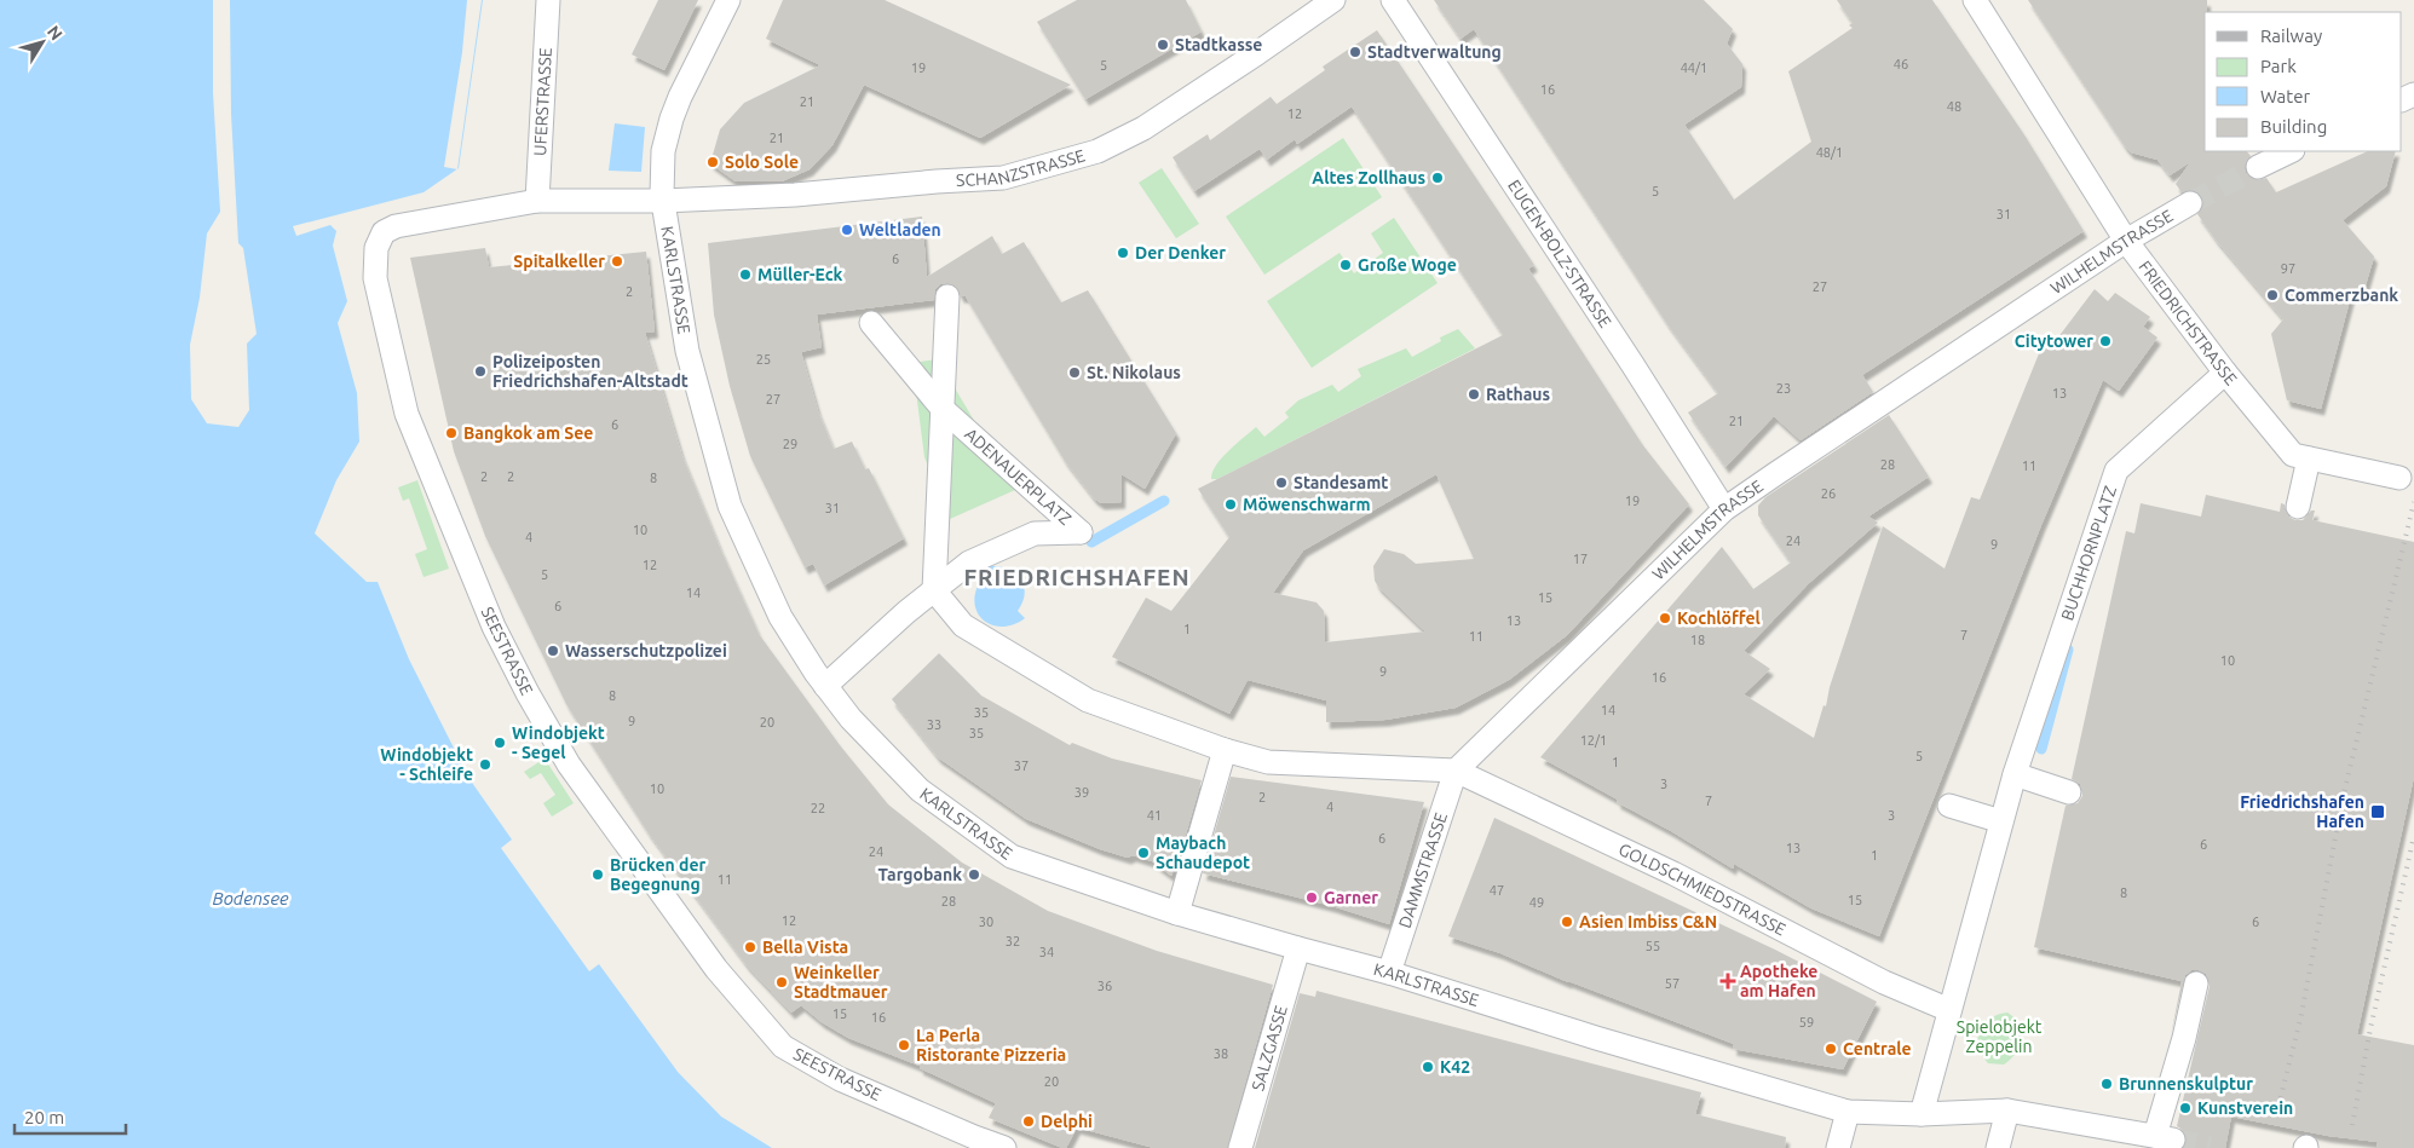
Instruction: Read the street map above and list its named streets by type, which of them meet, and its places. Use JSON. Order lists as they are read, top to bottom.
{
  "streets": {
    "street": [
      "UFERSTRASSE",
      "SCHANZSTRASSE",
      "WILHELMSTRASSE",
      "EUGEN-BOLZ-STRASSE",
      "KARLSTRASSE",
      "FRIEDRICHSTRASSE",
      "ADENAUERPLATZ",
      "BUCHHORNPLATZ",
      "SEESTRASSE",
      "DAMMSTRASSE",
      "GOLDSCHMIEDSTRASSE",
      "SALZGASSE"
    ]
  },
  "crossings": [
    ["UFERSTRASSE", "SEESTRASSE"],
    ["SCHANZSTRASSE", "KARLSTRASSE"],
    ["SCHANZSTRASSE", "SEESTRASSE"],
    ["WILHELMSTRASSE", "EUGEN-BOLZ-STRASSE"],
    ["WILHELMSTRASSE", "FRIEDRICHSTRASSE"],
    ["WILHELMSTRASSE", "DAMMSTRASSE"],
    ["WILHELMSTRASSE", "GOLDSCHMIEDSTRASSE"],
    ["KARLSTRASSE", "ADENAUERPLATZ"],
    ["KARLSTRASSE", "SEESTRASSE"],
    ["KARLSTRASSE", "DAMMSTRASSE"],
    ["KARLSTRASSE", "SALZGASSE"],
    ["FRIEDRICHSTRASSE", "BUCHHORNPLATZ"],
    ["BUCHHORNPLATZ", "GOLDSCHMIEDSTRASSE"],
    ["DAMMSTRASSE", "GOLDSCHMIEDSTRASSE"]
  ],
  "districts": ["FRIEDRICHSHAFEN"],
  "water": ["Bodensee"],
  "parks": ["Spielobjekt Zeppelin"],
  "places": {
    "other": [
      "Stadtkasse",
      "Stadtverwaltung",
      "Solo Sole",
      "Altes Zollhaus",
      "Weltladen",
      "Der Denker",
      "Spitalkeller",
      "Große Woge",
      "Müller-Eck",
      "Commerzbank",
      "Citytower",
      "Polizeiposten Friedrichshafen-Altstadt",
      "St. Nikolaus",
      "Rathaus",
      "Bangkok am See",
      "Standesamt",
      "Möwenschwarm",
      "Kochlöffel",
      "Wasserschutzpolizei",
      "Windobjekt - Segel",
      "Windobjekt - Schleife",
      "Maybach Schaudepot",
      "Brücken der Begegnung",
      "Targobank",
      "Garner",
      "Asien Imbiss C&N",
      "Bella Vista",
      "Weinkeller Stadtmauer",
      "La Perla Ristorante Pizzeria",
      "Centrale",
      "K42",
      "Brunnenskulptur",
      "Kunstverein",
      "Delphi"
    ],
    "transit": ["Friedrichshafen Hafen"],
    "health": ["Apotheke am Hafen"]
  },
  "house_numbers": [
    "46",
    "5",
    "19",
    "44/1",
    "16",
    "21",
    "48",
    "12",
    "21",
    "48/1",
    "5",
    "31",
    "6",
    "97",
    "27",
    "2",
    "25",
    "23",
    "13",
    "27",
    "21",
    "6",
    "29",
    "28",
    "11",
    "2",
    "2",
    "8",
    "26",
    "19",
    "31",
    "10",
    "4",
    "24",
    "9",
    "17",
    "12",
    "5",
    "14",
    "15",
    "6",
    "13",
    "1",
    "7",
    "11",
    "18",
    "10",
    "9",
    "16",
    "8",
    "14",
    "35",
    "9",
    "20",
    "33",
    "35",
    "12/1",
    "5",
    "1",
    "37",
    "3",
    "10",
    "39",
    "2",
    "7",
    "4",
    "22",
    "41",
    "3",
    "6",
    "6",
    "13",
    "24",
    "1",
    "11",
    "47",
    "8",
    "15",
    "28",
    "49",
    "12",
    "30",
    "6",
    "32",
    "55",
    "34",
    "57",
    "36",
    "15",
    "16",
    "59",
    "38",
    "20"
  ],
  "legend": [
    "Railway",
    "Park",
    "Water",
    "Building"
  ],
  "scale_bar": "20 m",
  "north": "top right"
}
